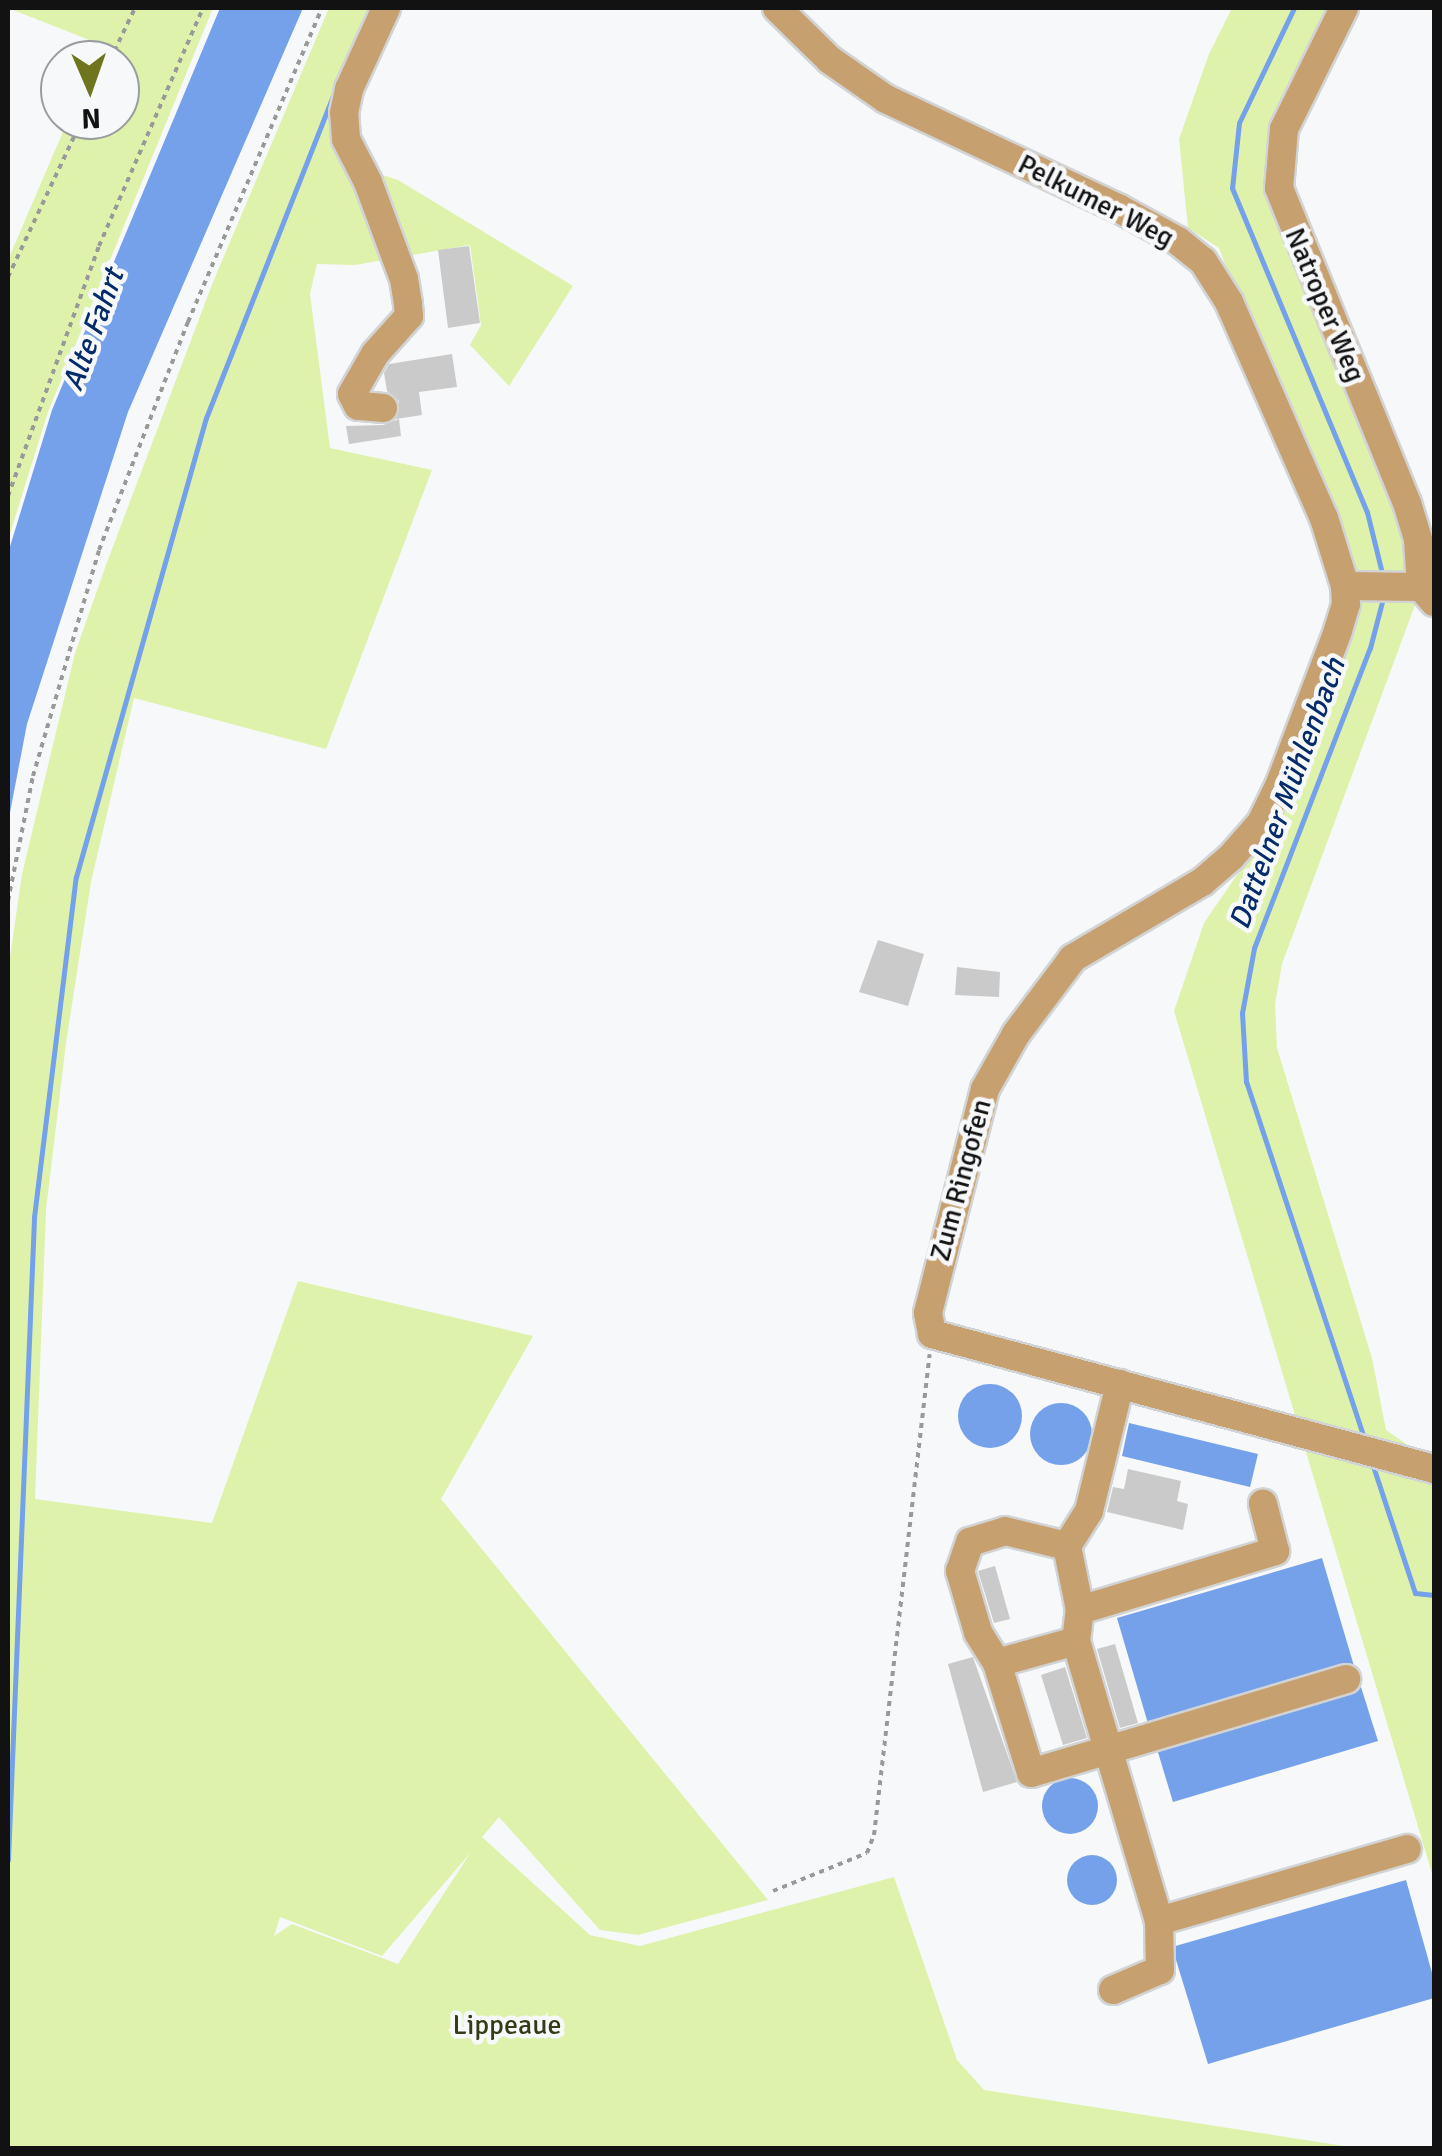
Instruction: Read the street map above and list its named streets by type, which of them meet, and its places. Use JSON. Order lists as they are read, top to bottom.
{
  "streets": {
    "street": ["Pelkumer Weg", "Natroper Weg", "Zum Ringofen"]
  },
  "crossings": [
    ["Pelkumer Weg", "Zum Ringofen"]
  ],
  "water": ["Alte Fahrt", "Dattelner Mühlenbach"],
  "parks": ["Lippeaue"],
  "north": "bottom"
}
